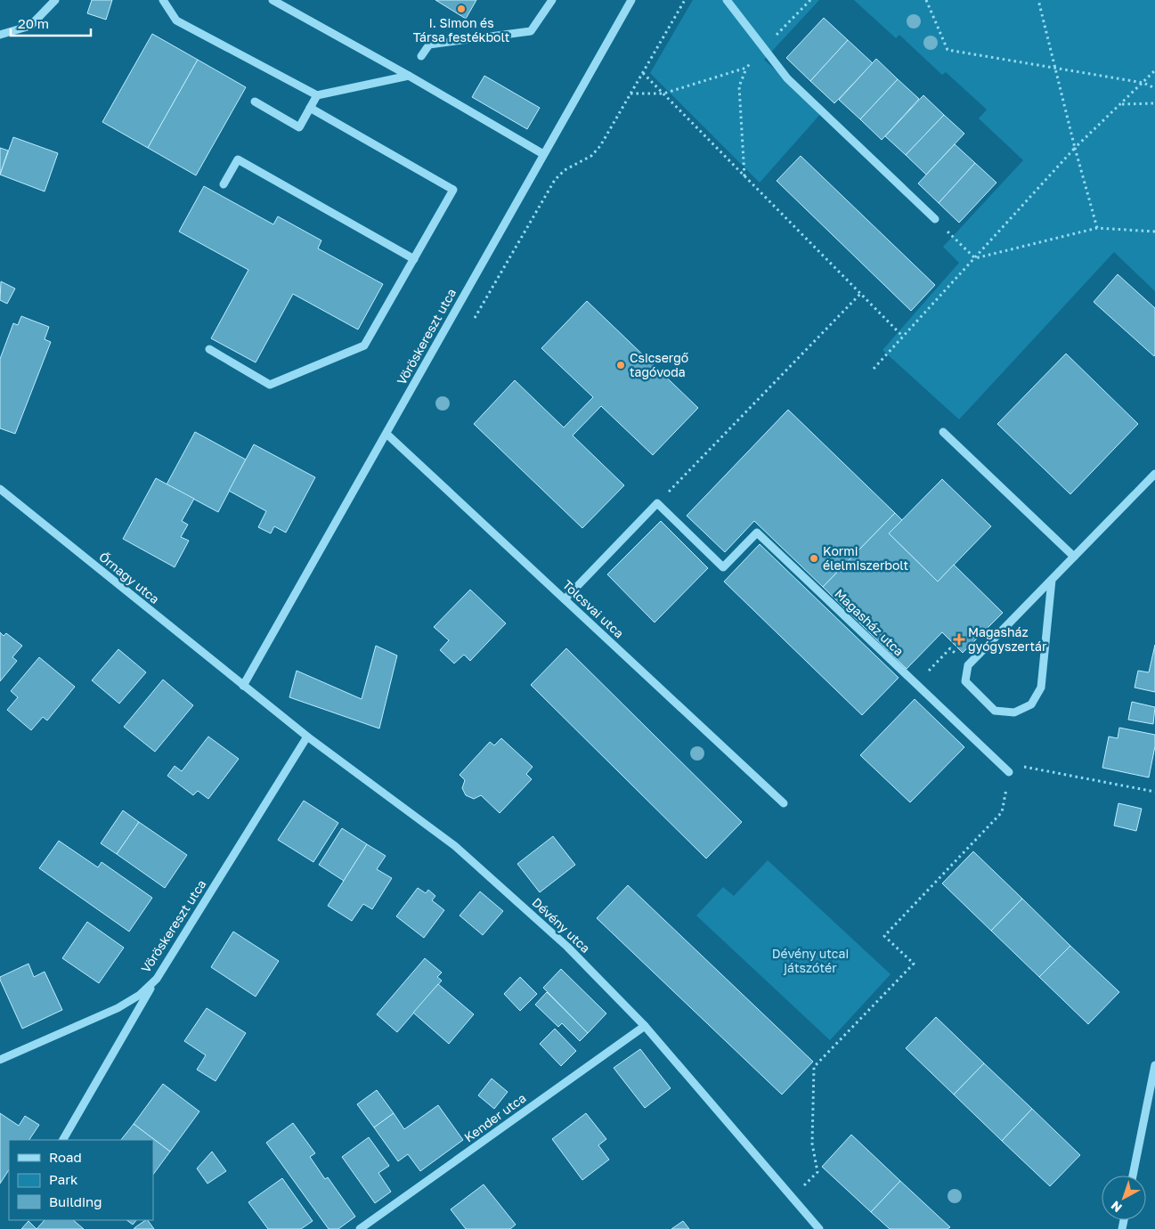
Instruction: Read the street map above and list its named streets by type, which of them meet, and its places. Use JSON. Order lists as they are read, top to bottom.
{
  "streets": {
    "street": [
      "Vöröskereszt utca",
      "Őrnagy utca",
      "Tolcsvai utca",
      "Magasház utca",
      "Dévény utca",
      "Kender utca"
    ]
  },
  "crossings": [
    ["Vöröskereszt utca", "Őrnagy utca"],
    ["Vöröskereszt utca", "Tolcsvai utca"],
    ["Vöröskereszt utca", "Dévény utca"],
    ["Őrnagy utca", "Dévény utca"],
    ["Dévény utca", "Kender utca"]
  ],
  "parks": ["Dévény utcai játszótér"],
  "places": {
    "other": ["I. Simon és Társa festékbolt", "Csicsergő tagóvoda", "Kormi élelmiszerbolt"],
    "health": ["Magasház gyógyszertár"]
  },
  "legend": ["Road", "Park", "Building"],
  "scale_bar": "20 m",
  "north": "bottom left"
}
